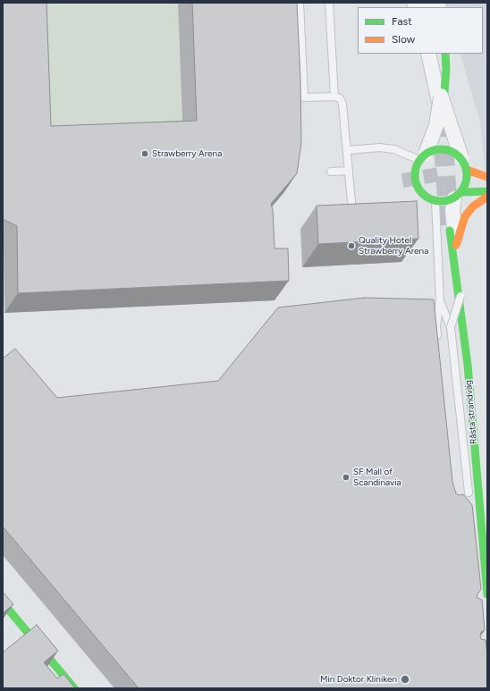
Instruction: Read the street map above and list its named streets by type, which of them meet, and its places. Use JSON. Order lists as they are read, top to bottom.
{
  "streets": {
    "street": ["Råsta strandväg"]
  },
  "places": [
    "Strawberry Arena",
    "Quality Hotel Strawberry Arena",
    "SF Mall of Scandinavia",
    "Min Doktor Kliniken"
  ],
  "legend": ["Fast", "Slow"]
}
